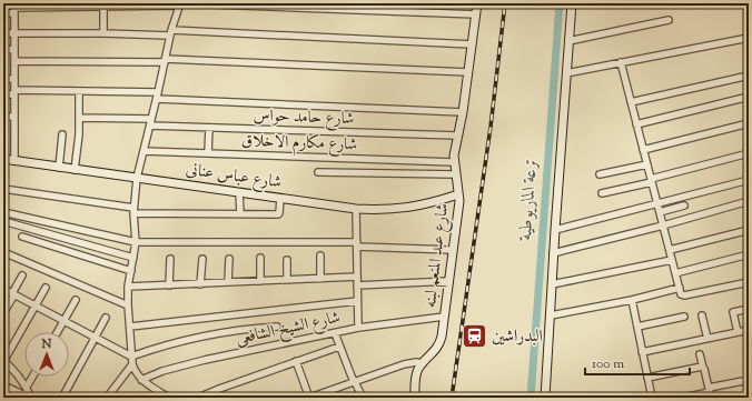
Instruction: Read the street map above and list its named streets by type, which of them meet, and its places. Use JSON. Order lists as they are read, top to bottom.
{
  "streets": {
    "main road": ["شارع عباس عنانى", "شارع عبد المنعم لبنه"],
    "street": ["شارع حامد حواس", "شارع مكارم الاخلاق", "شارع الشيخ الشافعى"]
  },
  "crossings": [
    ["شارع حامد حواس", "شارع عبد المنعم لبنه"],
    ["شارع مكارم الاخلاق", "شارع عبد المنعم لبنه"],
    ["شارع عباس عنانى", "شارع عبد المنعم لبنه"],
    ["شارع عبد المنعم لبنه", "شارع الشيخ الشافعى"]
  ],
  "water": ["ترعة الماريوطية"],
  "places": {
    "station": ["البدراشين"]
  },
  "scale_bar": "100 m",
  "north": "top"
}
